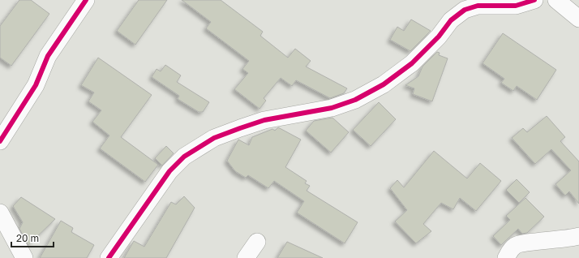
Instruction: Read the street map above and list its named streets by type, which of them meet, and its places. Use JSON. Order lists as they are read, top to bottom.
{
  "scale_bar": "20 m"
}
